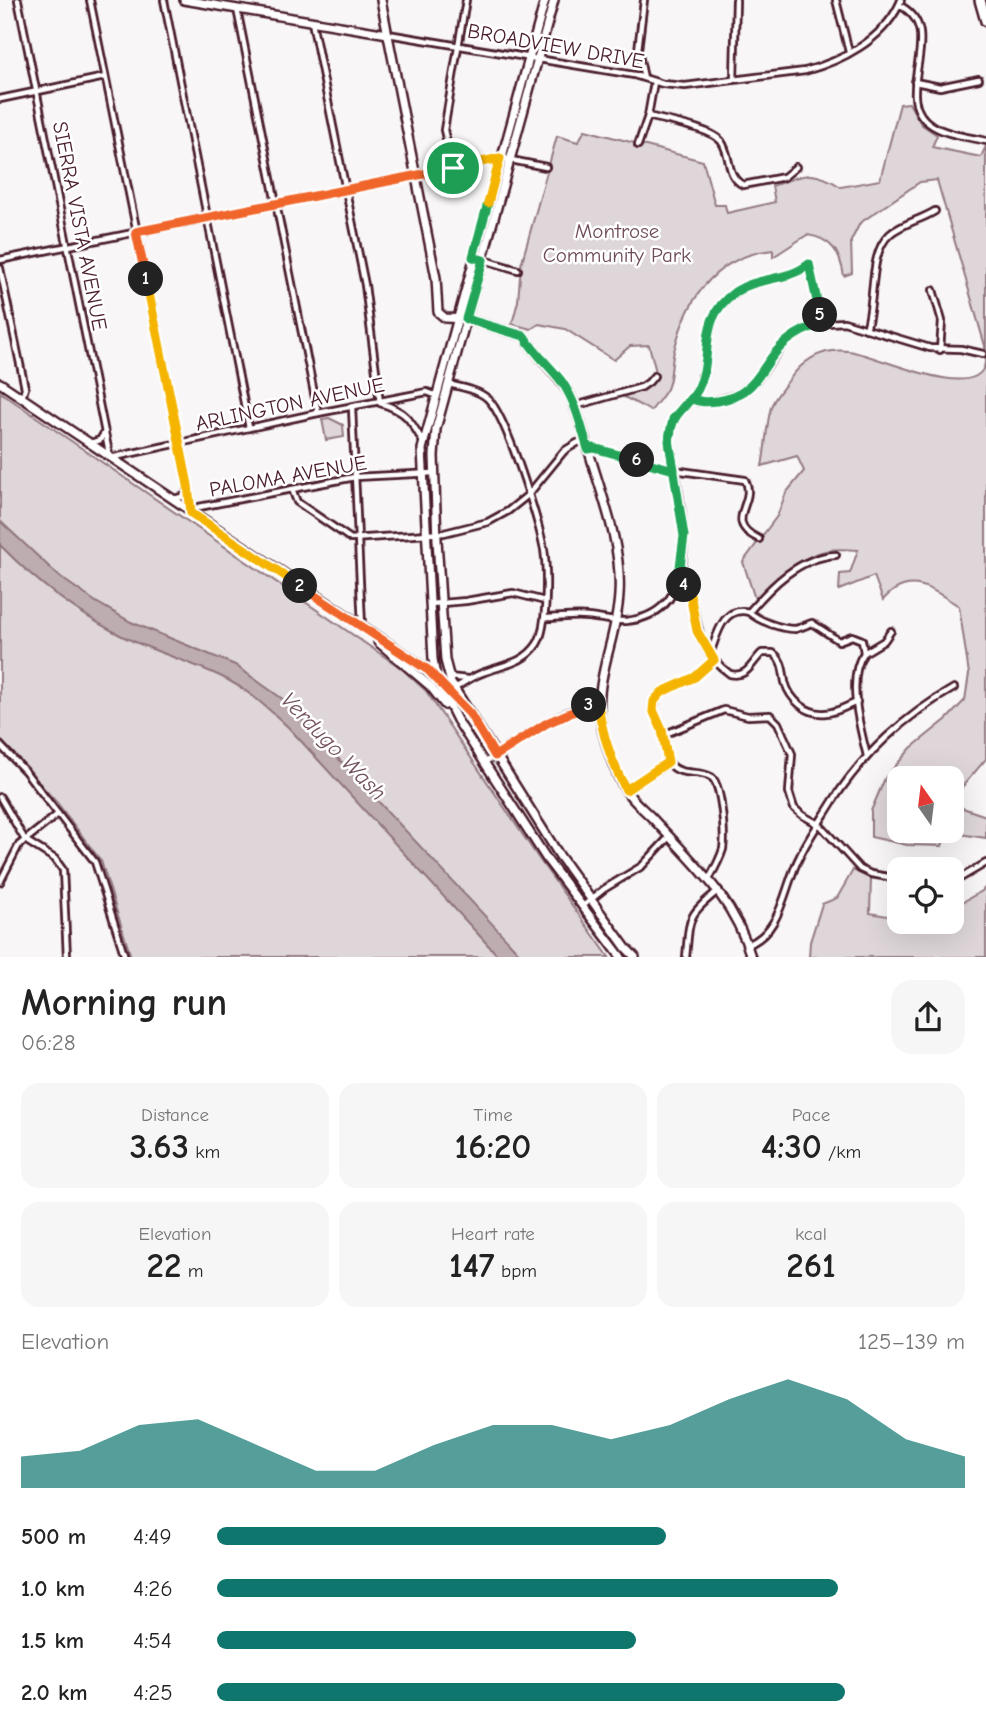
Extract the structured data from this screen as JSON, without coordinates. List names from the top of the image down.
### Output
{
  "streets": {
    "main road": ["BROADVIEW DRIVE"],
    "street": ["SIERRA VISTA AVENUE", "ARLINGTON AVENUE", "PALOMA AVENUE"]
  },
  "crossings": [
    ["SIERRA VISTA AVENUE", "ARLINGTON AVENUE"]
  ],
  "water": ["Verdugo Wash"],
  "parks": ["Montrose Community Park"],
  "north": "top",
  "page": {
    "pins": [
      "1",
      "5",
      "6",
      "4",
      "2",
      "3"
    ],
    "heading": ["Morning run", "06:28"],
    "stats": [
      ["Distance", "3.63 km"],
      ["Time", "16:20"],
      ["Pace", "4:30 /km"],
      ["Elevation", "22 m"],
      ["Heart rate", "147 bpm"],
      ["kcal", "261"]
    ],
    "chart": ["Elevation", "125–139 m"],
    "list": [
      {
        "name": "500 m",
        "note": "4:49"
      },
      {
        "name": "1.0 km",
        "note": "4:26"
      },
      {
        "name": "1.5 km",
        "note": "4:54"
      },
      {
        "name": "2.0 km",
        "note": "4:25"
      }
    ]
  }
}
